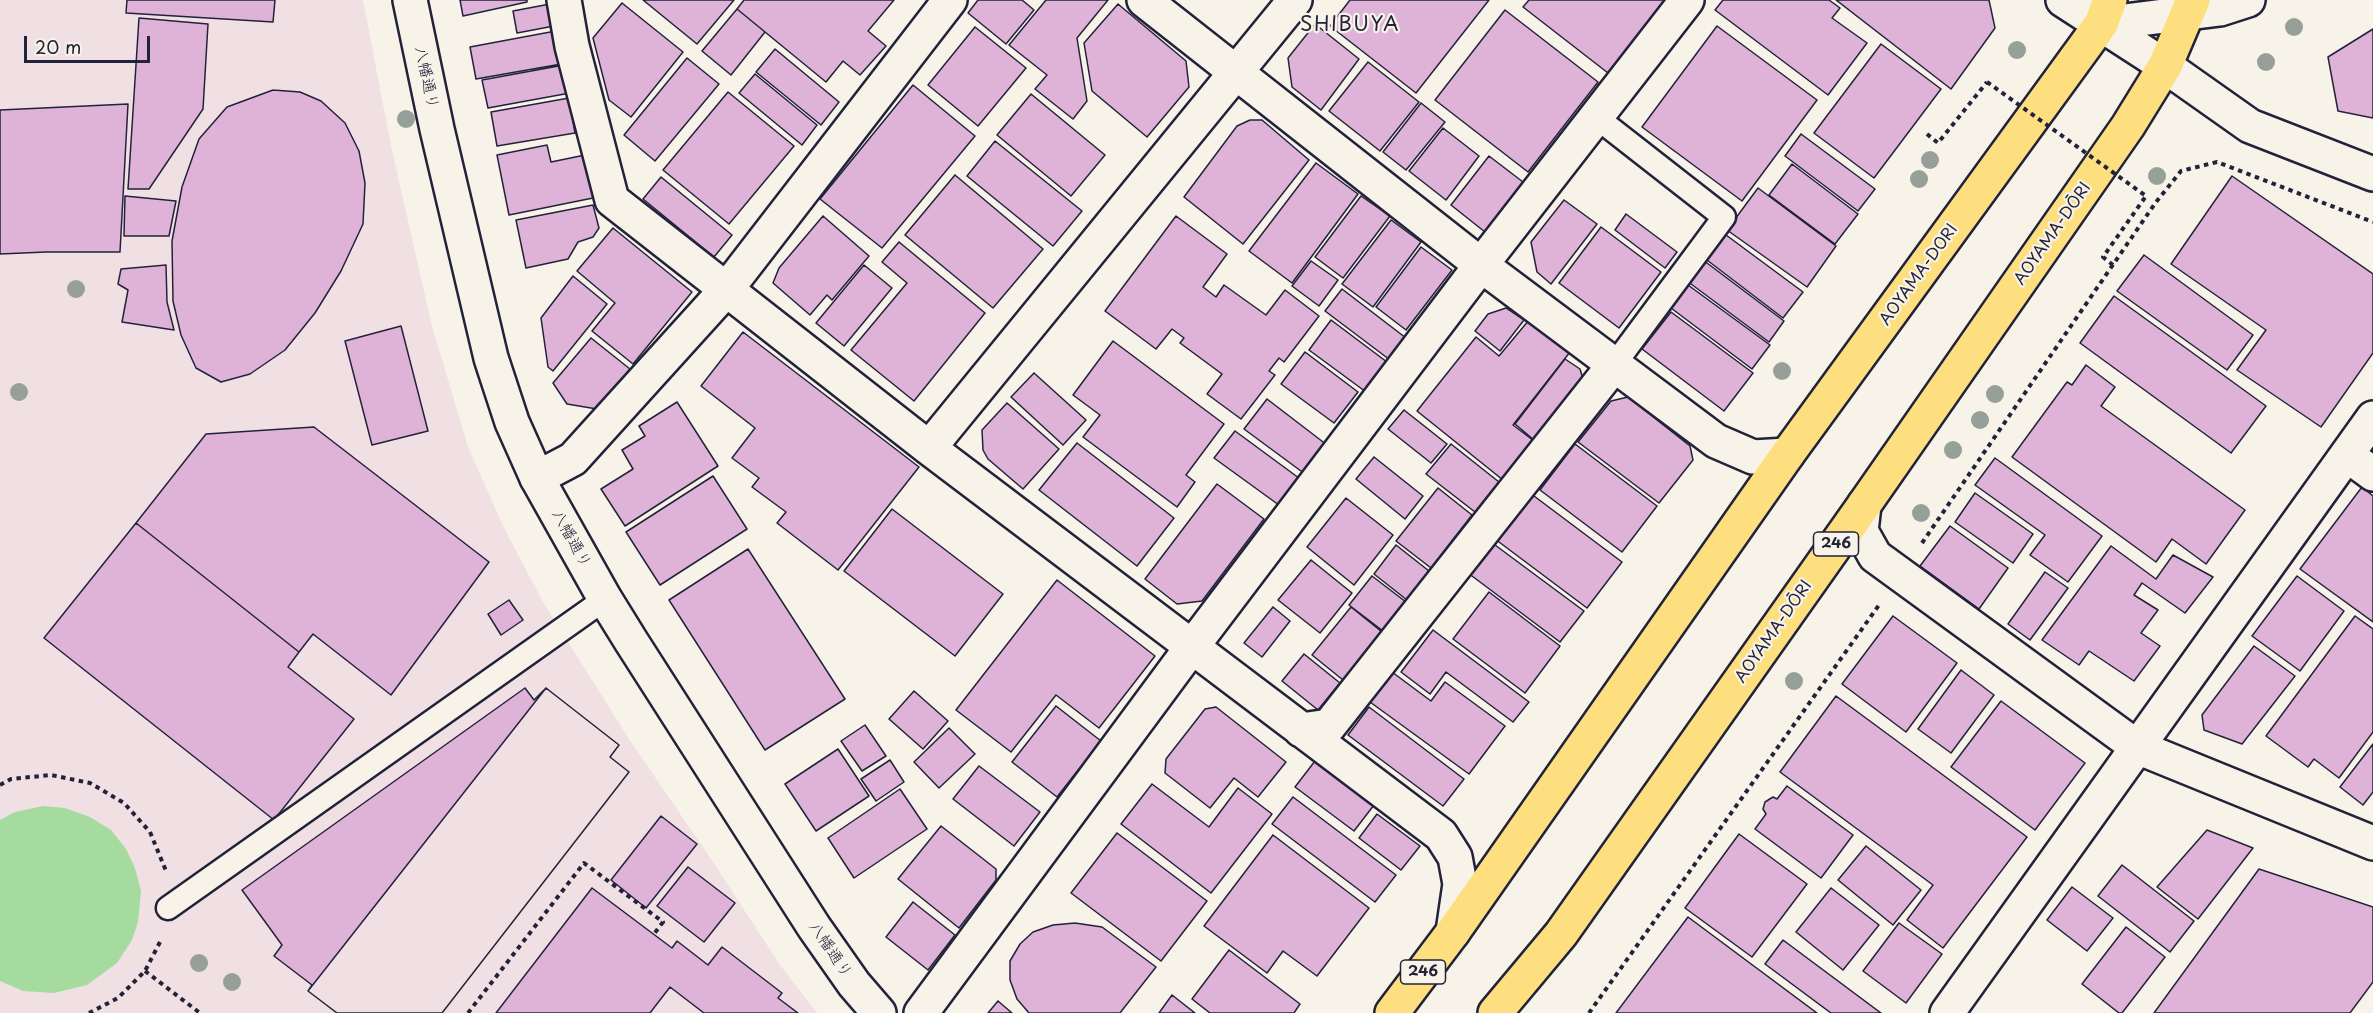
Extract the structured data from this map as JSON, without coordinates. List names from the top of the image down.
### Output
{
  "streets": {
    "highway": ["AOYAMA-DŌRI", "AOYAMA-DORI", "246"],
    "street": ["八幡通り"]
  },
  "crossings": [
    ["AOYAMA-DŌRI", "246"],
    ["AOYAMA-DORI", "246"]
  ],
  "districts": ["SHIBUYA"],
  "scale_bar": "20 m"
}
